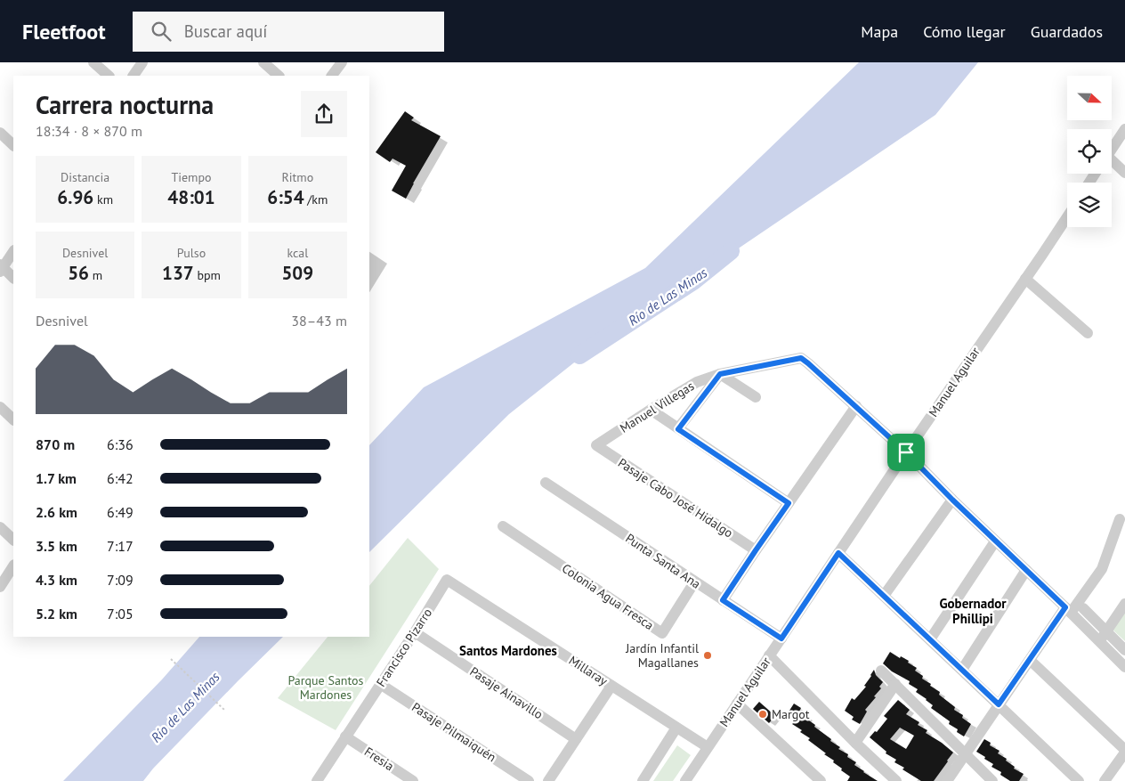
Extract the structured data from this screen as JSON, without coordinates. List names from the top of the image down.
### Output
{
  "streets": {
    "street": [
      "Manuel Aguilar",
      "Manuel Villegas",
      "Pasaje Cabo José Hidalgo",
      "Punta Santa Ana",
      "Colonia Agua Fresca",
      "Francisco Pizarro",
      "Millaray",
      "Pasaje Ainavillo",
      "Pasaje Pilmaiquén",
      "Fresia"
    ]
  },
  "crossings": [
    ["Manuel Aguilar", "Punta Santa Ana"],
    ["Manuel Aguilar", "Millaray"],
    ["Manuel Villegas", "Pasaje Cabo José Hidalgo"],
    ["Punta Santa Ana", "Colonia Agua Fresca"],
    ["Francisco Pizarro", "Millaray"],
    ["Francisco Pizarro", "Pasaje Ainavillo"],
    ["Francisco Pizarro", "Pasaje Pilmaiquén"],
    ["Francisco Pizarro", "Fresia"]
  ],
  "districts": ["Gobernador Phillipi", "Santos Mardones"],
  "water": ["Río de Las Minas"],
  "parks": ["Parque Santos Mardones"],
  "places": ["Jardín Infantil Magallanes", "Margot"],
  "north": "right",
  "page": {
    "header": "Fleetfoot",
    "search": "Buscar aquí",
    "nav": ["Mapa", "Cómo llegar", "Guardados"],
    "heading": ["Carrera nocturna", "18:34 · 8 × 870 m"],
    "stats": [
      ["Distancia", "6.96 km"],
      ["Tiempo", "48:01"],
      ["Ritmo", "6:54 /km"],
      ["Desnivel", "56 m"],
      ["Pulso", "137 bpm"],
      ["kcal", "509"]
    ],
    "chart": ["Desnivel", "38–43 m"],
    "list": [
      {
        "name": "870 m",
        "note": "6:36"
      },
      {
        "name": "1.7 km",
        "note": "6:42"
      },
      {
        "name": "2.6 km",
        "note": "6:49"
      },
      {
        "name": "3.5 km",
        "note": "7:17"
      },
      {
        "name": "4.3 km",
        "note": "7:09"
      },
      {
        "name": "5.2 km",
        "note": "7:05"
      }
    ]
  }
}
